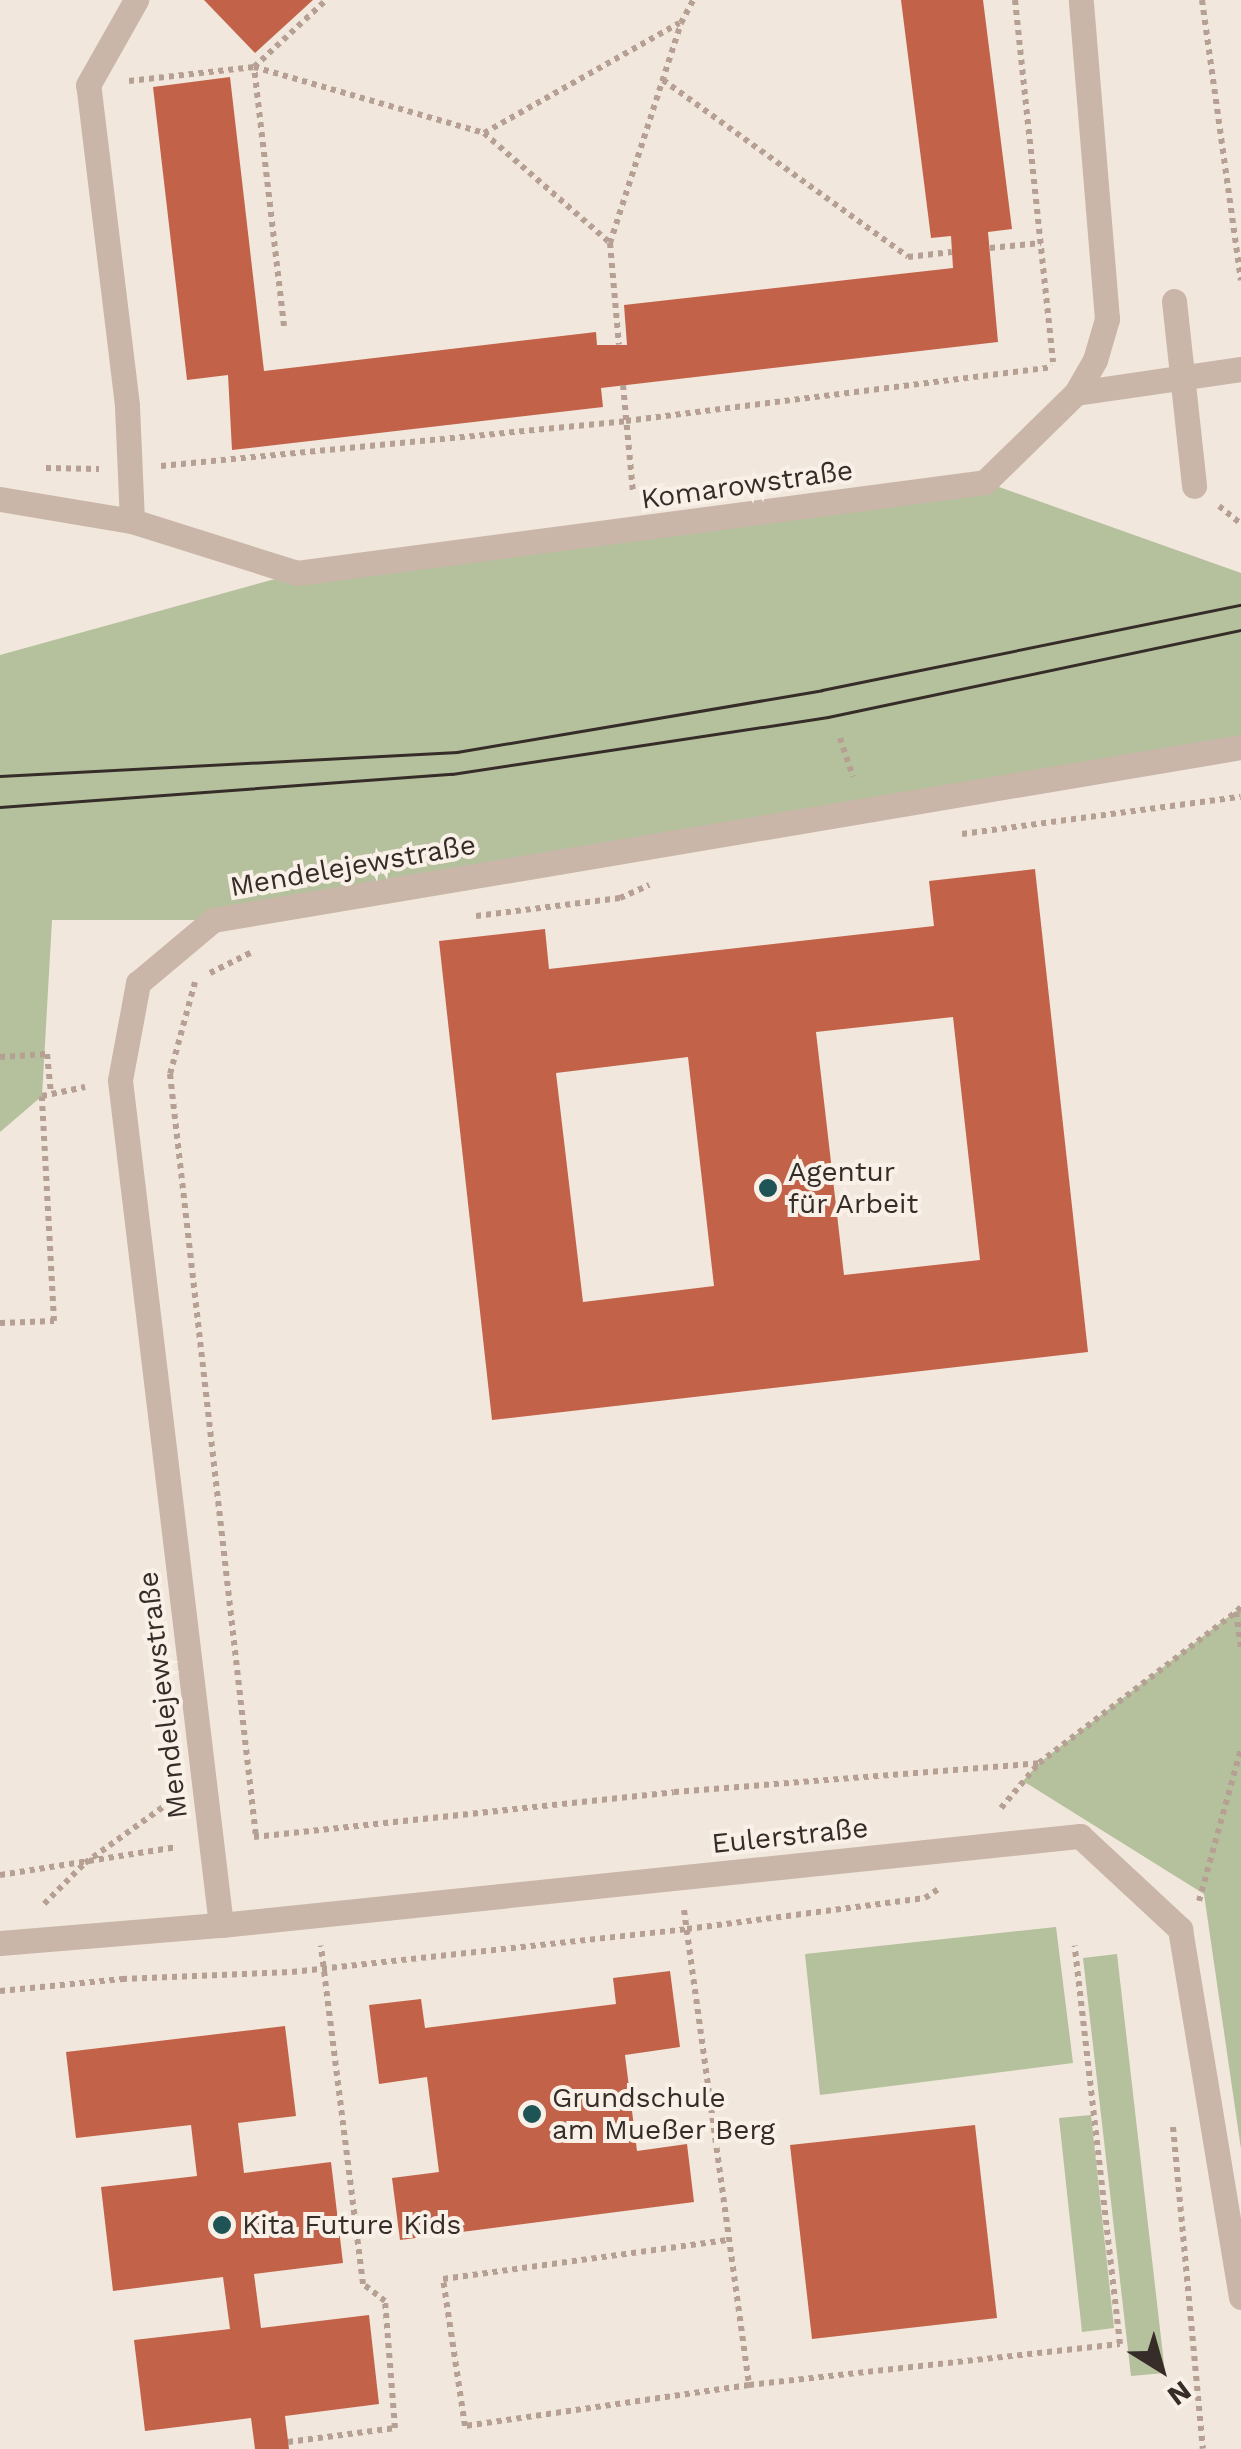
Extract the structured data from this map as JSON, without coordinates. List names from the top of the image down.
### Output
{
  "streets": {
    "street": ["Komarowstraße", "Mendelejewstraße", "Eulerstraße"]
  },
  "crossings": [
    ["Mendelejewstraße", "Eulerstraße"]
  ],
  "places": ["Agentur für Arbeit", "Grundschule am Mueßer Berg", "Kita Future Kids"],
  "north": "bottom right"
}
